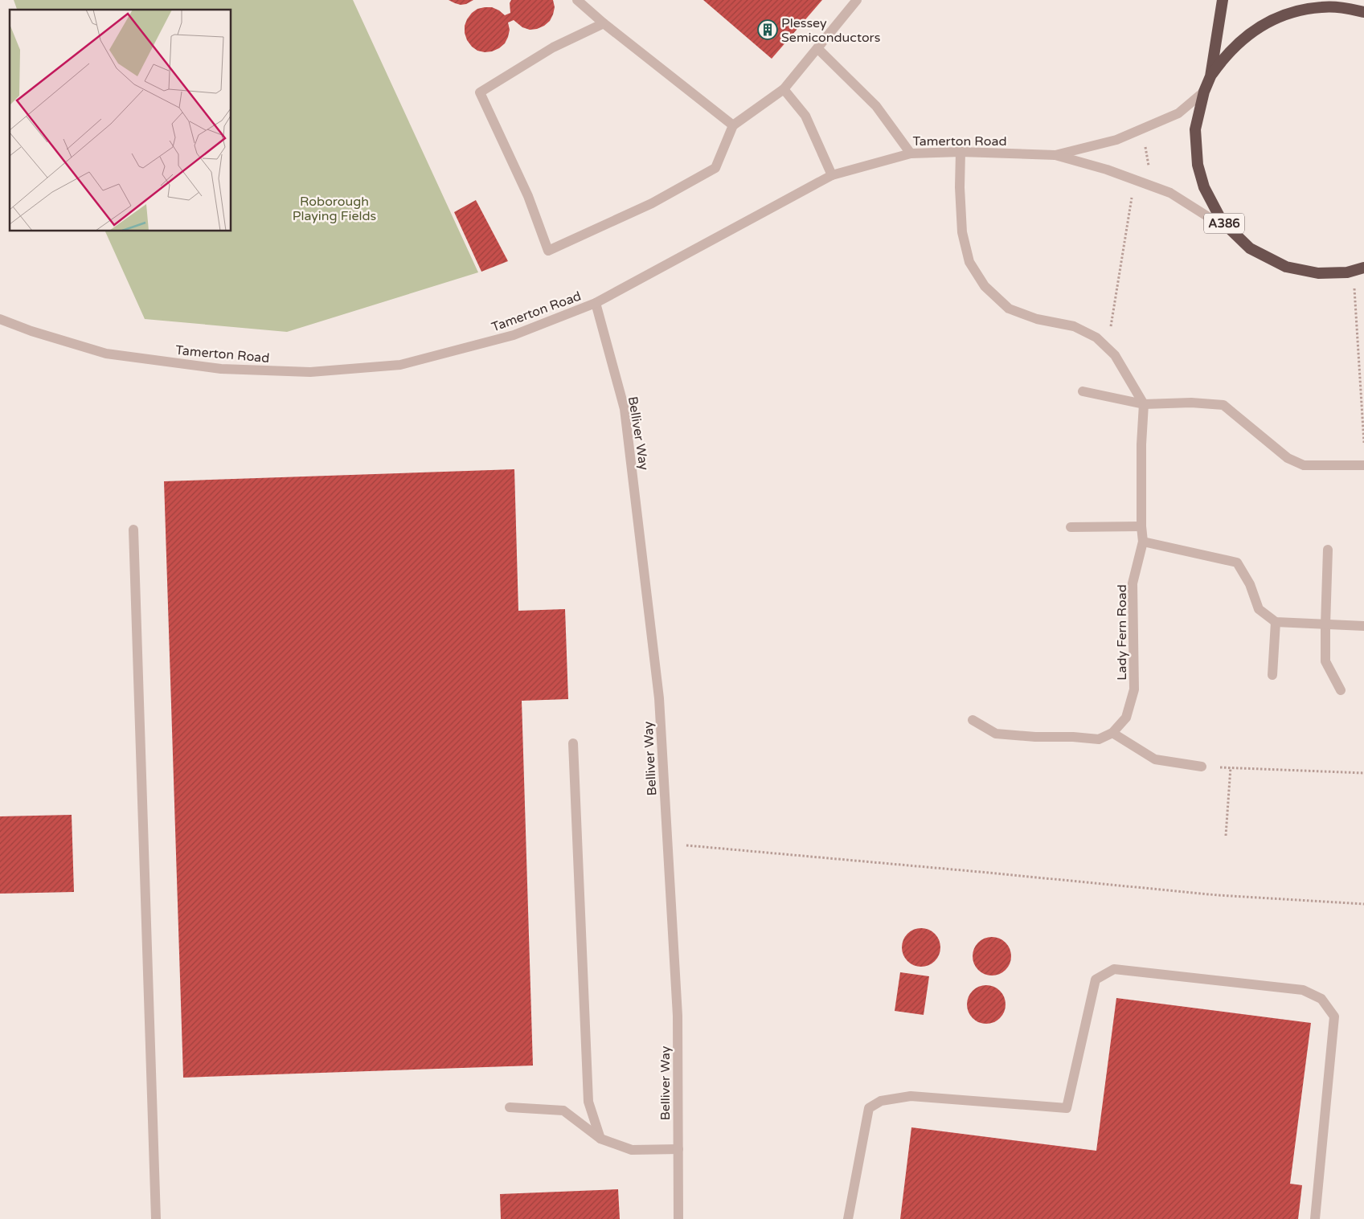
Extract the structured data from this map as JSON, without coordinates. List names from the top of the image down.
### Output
{
  "streets": {
    "highway": ["A386"],
    "street": ["Tamerton Road", "Belliver Way", "Lady Fern Road"]
  },
  "crossings": [
    ["Tamerton Road", "A386"],
    ["Tamerton Road", "Belliver Way"]
  ],
  "parks": ["Roborough Playing Fields"],
  "places": {
    "building": ["Plessey Semiconductors"]
  }
}
